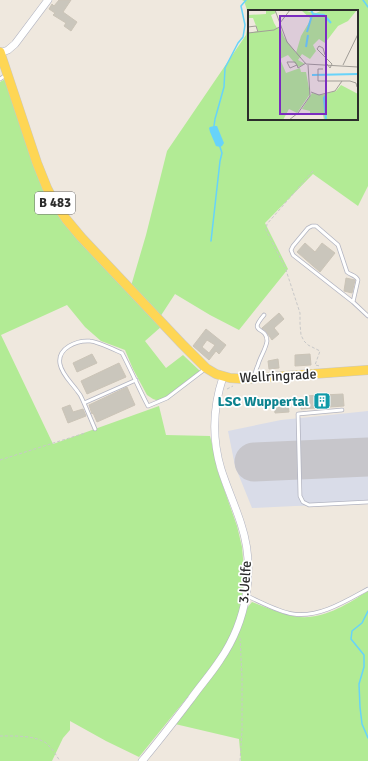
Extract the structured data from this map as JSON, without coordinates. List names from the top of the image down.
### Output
{
  "streets": {
    "main road": ["B 483", "Wellringrade"],
    "street": ["3.Uelfe"]
  },
  "crossings": [
    ["B 483", "Wellringrade"],
    ["Wellringrade", "3.Uelfe"]
  ],
  "places": {
    "building": ["LSC Wuppertal"]
  }
}
